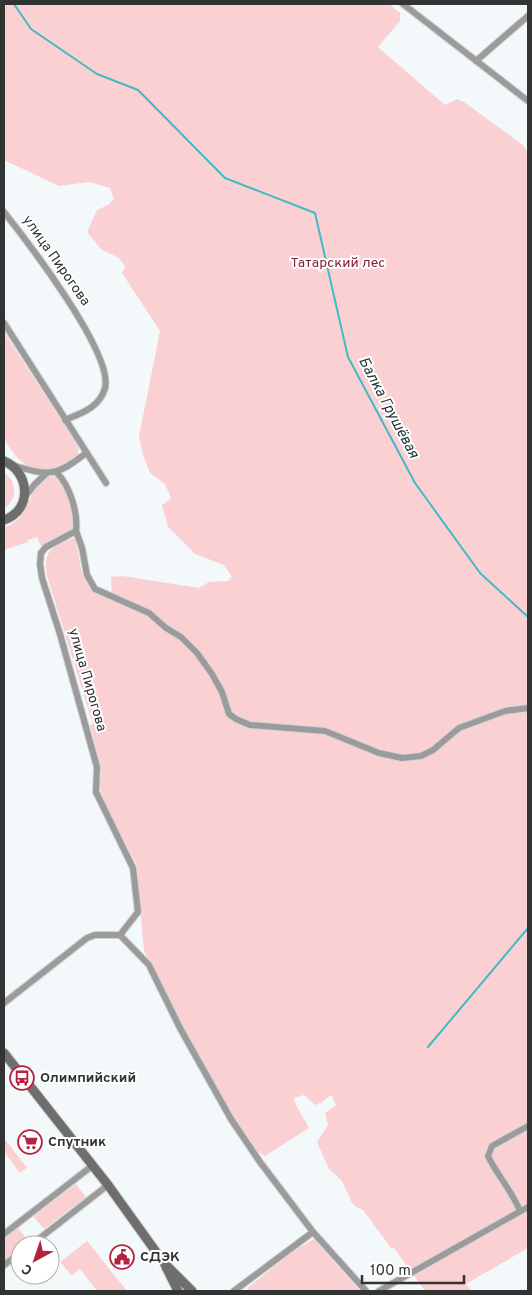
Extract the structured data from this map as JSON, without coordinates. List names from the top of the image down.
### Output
{
  "streets": {
    "street": ["улица Пирогова"]
  },
  "water": ["Балка Грушёвая"],
  "parks": ["Татарский лес"],
  "places": {
    "bus stop": ["Олимпийский"],
    "supermarket": ["Спутник"],
    "public building": ["СДЭК"]
  },
  "scale_bar": "100 m",
  "north": "bottom left"
}
